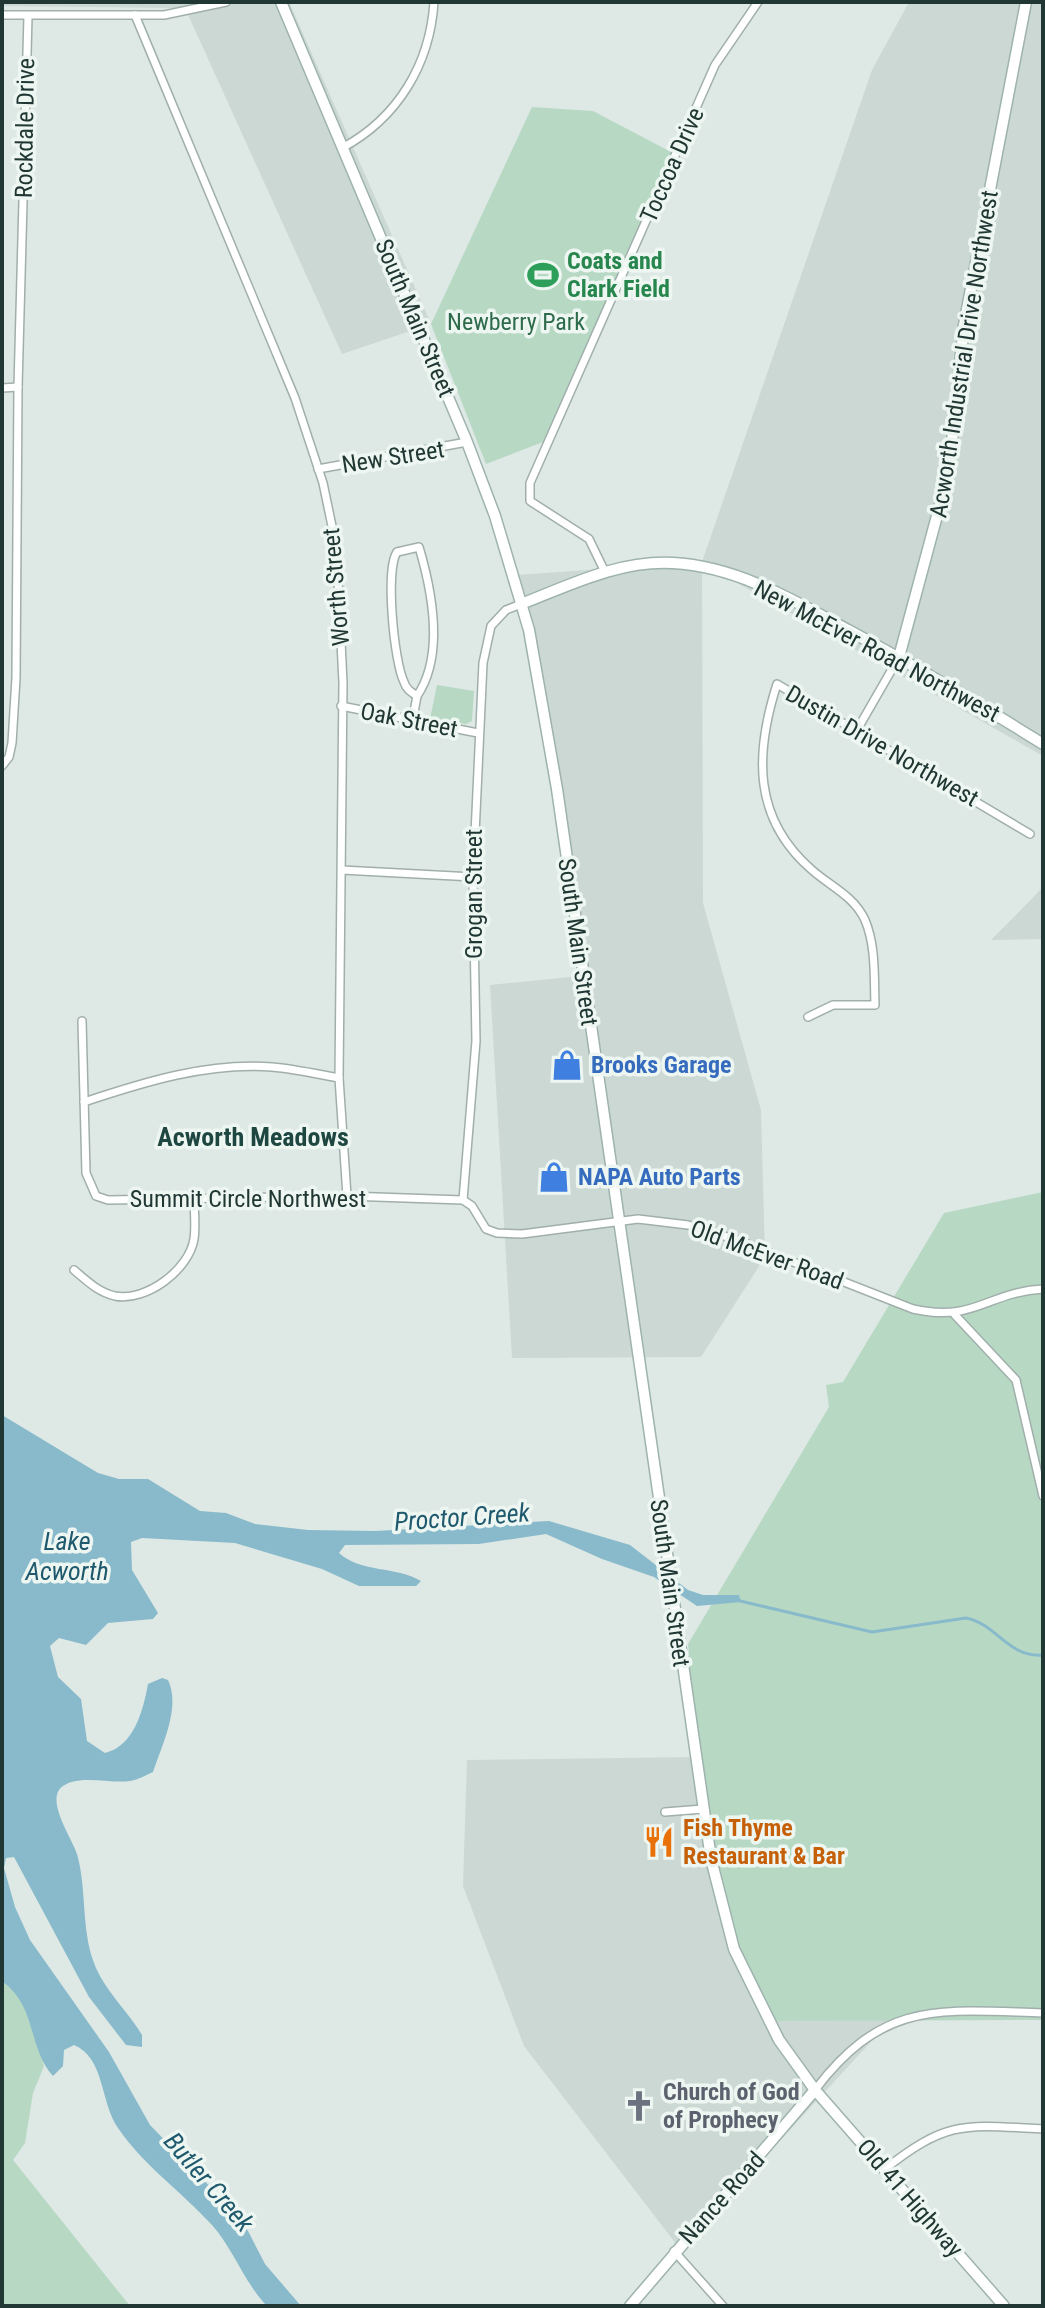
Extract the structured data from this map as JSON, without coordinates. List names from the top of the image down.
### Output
{
  "streets": {
    "main road": [
      "South Main Street",
      "Acworth Industrial Drive Northwest",
      "New McEver Road Northwest",
      "Nance Road",
      "Old 41 Highway"
    ],
    "street": [
      "Rockdale Drive",
      "Toccoa Drive",
      "New Street",
      "Worth Street",
      "Oak Street",
      "Dustin Drive Northwest",
      "Grogan Street",
      "Summit Circle Northwest",
      "Old McEver Road"
    ]
  },
  "crossings": [
    ["Toccoa Drive", "New McEver Road Northwest"],
    ["South Main Street", "New Street"],
    ["South Main Street", "New McEver Road Northwest"],
    ["South Main Street", "Grogan Street"],
    ["South Main Street", "Old McEver Road"],
    ["South Main Street", "Nance Road"],
    ["South Main Street", "Old 41 Highway"],
    ["Acworth Industrial Drive Northwest", "New McEver Road Northwest"],
    ["New Street", "Worth Street"],
    ["Worth Street", "Oak Street"],
    ["Worth Street", "Summit Circle Northwest"],
    ["New McEver Road Northwest", "Grogan Street"],
    ["Oak Street", "Grogan Street"],
    ["Grogan Street", "Summit Circle Northwest"],
    ["Grogan Street", "Old McEver Road"],
    ["Summit Circle Northwest", "Old McEver Road"],
    ["Nance Road", "Old 41 Highway"]
  ],
  "districts": ["Acworth Meadows"],
  "water": ["Proctor Creek", "Lake Acworth", "Butler Creek"],
  "parks": ["Newberry Park"],
  "places": {
    "sports": ["Coats and Clark Field"],
    "shop": ["Brooks Garage", "NAPA Auto Parts"],
    "restaurant": ["Fish Thyme Restaurant & Bar"],
    "church": ["Church of God of Prophecy"]
  }
}
